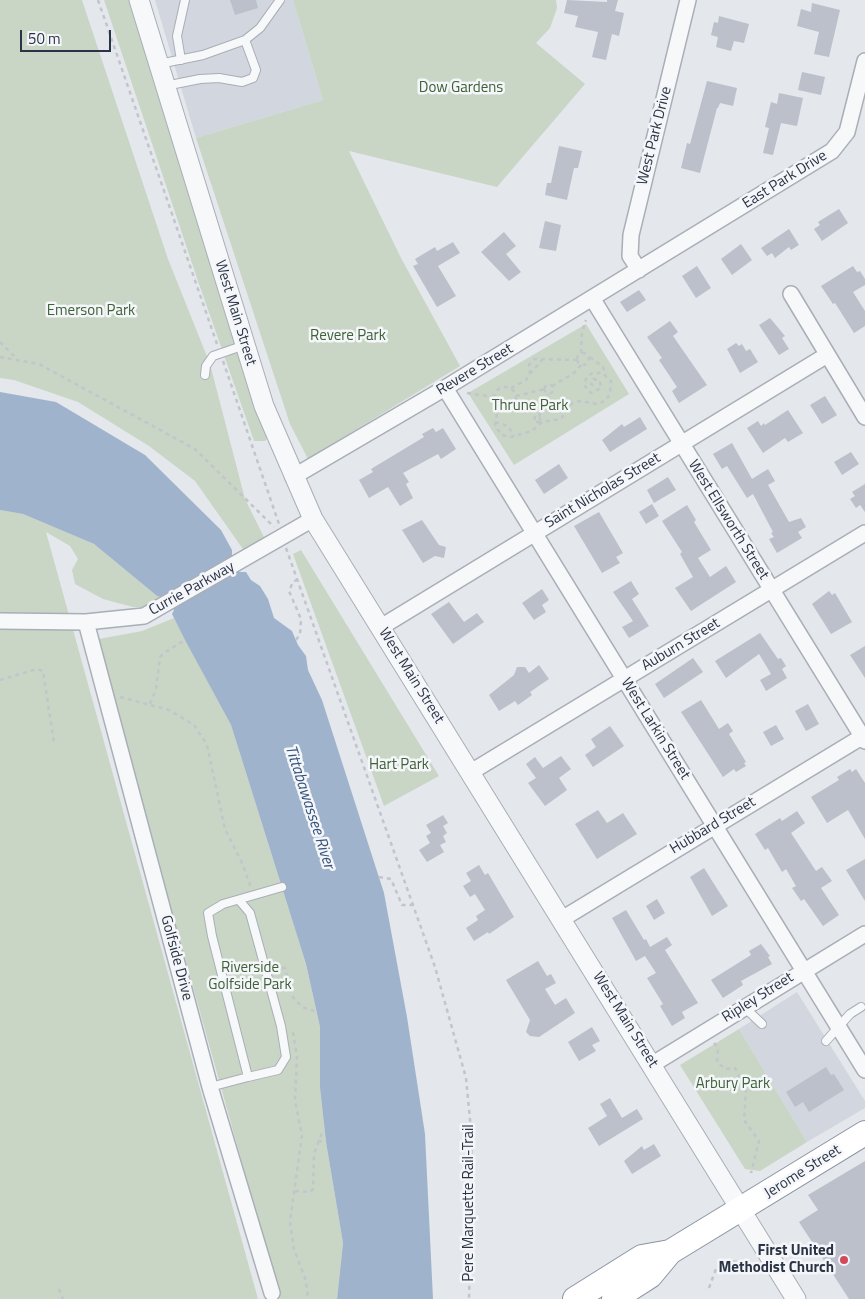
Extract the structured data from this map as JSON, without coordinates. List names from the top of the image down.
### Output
{
  "streets": {
    "highway": ["Jerome Street"],
    "street": [
      "West Park Drive",
      "East Park Drive",
      "West Main Street",
      "Revere Street",
      "Saint Nicholas Street",
      "West Ellsworth Street",
      "Currie Parkway",
      "Auburn Street",
      "West Larkin Street",
      "Hubbard Street",
      "Golfside Drive",
      "Ripley Street"
    ],
    "path": ["Pere Marquette Rail-Trail"]
  },
  "crossings": [
    ["West Park Drive", "Revere Street"],
    ["East Park Drive", "Revere Street"],
    ["West Main Street", "Revere Street"],
    ["West Main Street", "Saint Nicholas Street"],
    ["West Main Street", "Currie Parkway"],
    ["West Main Street", "Auburn Street"],
    ["West Main Street", "Hubbard Street"],
    ["West Main Street", "Ripley Street"],
    ["West Main Street", "Jerome Street"],
    ["Revere Street", "West Ellsworth Street"],
    ["Revere Street", "West Larkin Street"],
    ["Saint Nicholas Street", "West Ellsworth Street"],
    ["Saint Nicholas Street", "West Larkin Street"],
    ["West Ellsworth Street", "Auburn Street"],
    ["West Ellsworth Street", "Hubbard Street"],
    ["Currie Parkway", "Golfside Drive"],
    ["Auburn Street", "West Larkin Street"],
    ["West Larkin Street", "Hubbard Street"],
    ["West Larkin Street", "Ripley Street"]
  ],
  "water": ["Tittabawassee River"],
  "parks": [
    "Dow Gardens",
    "Emerson Park",
    "Revere Park",
    "Thrune Park",
    "Hart Park",
    "Riverside Golfside Park",
    "Arbury Park"
  ],
  "places": ["First United Methodist Church"],
  "scale_bar": "50 m"
}
